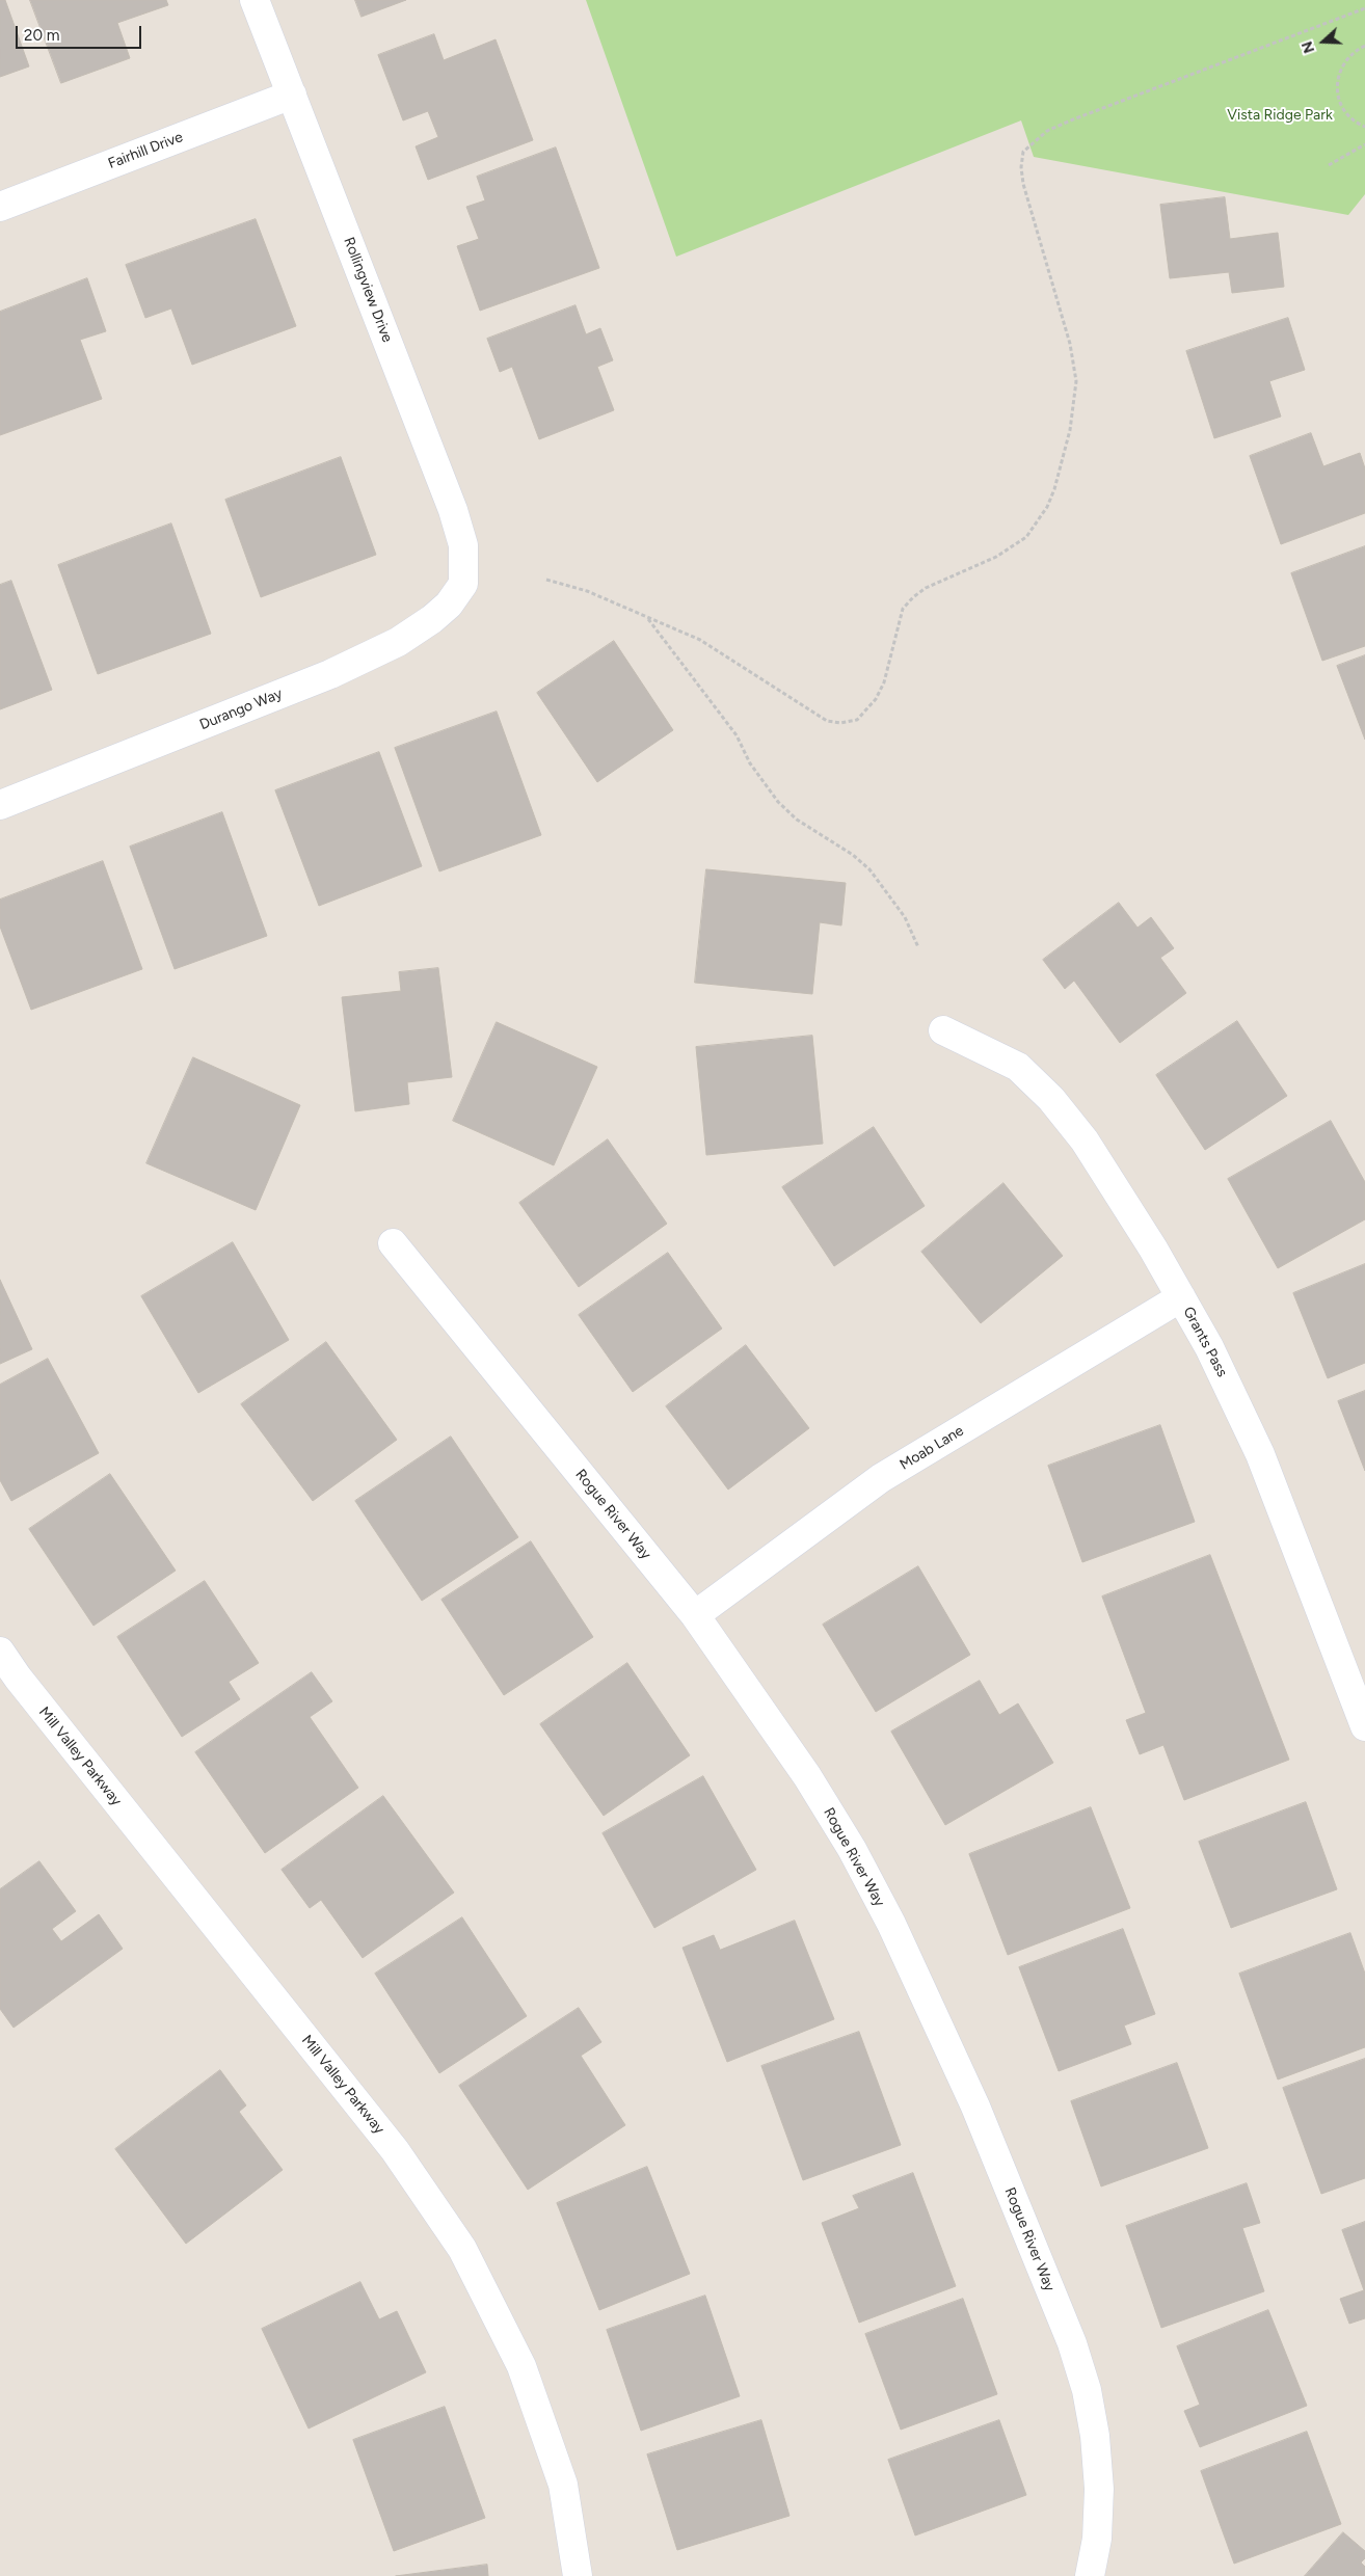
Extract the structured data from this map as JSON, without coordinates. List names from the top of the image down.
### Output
{
  "streets": {
    "street": [
      "Fairhill Drive",
      "Rollingview Drive",
      "Durango Way",
      "Grants Pass",
      "Moab Lane",
      "Rogue River Way",
      "Mill Valley Parkway"
    ]
  },
  "crossings": [
    ["Fairhill Drive", "Rollingview Drive"],
    ["Rollingview Drive", "Durango Way"],
    ["Grants Pass", "Moab Lane"],
    ["Moab Lane", "Rogue River Way"]
  ],
  "parks": ["Vista Ridge Park"],
  "scale_bar": "20 m",
  "north": "left"
}
